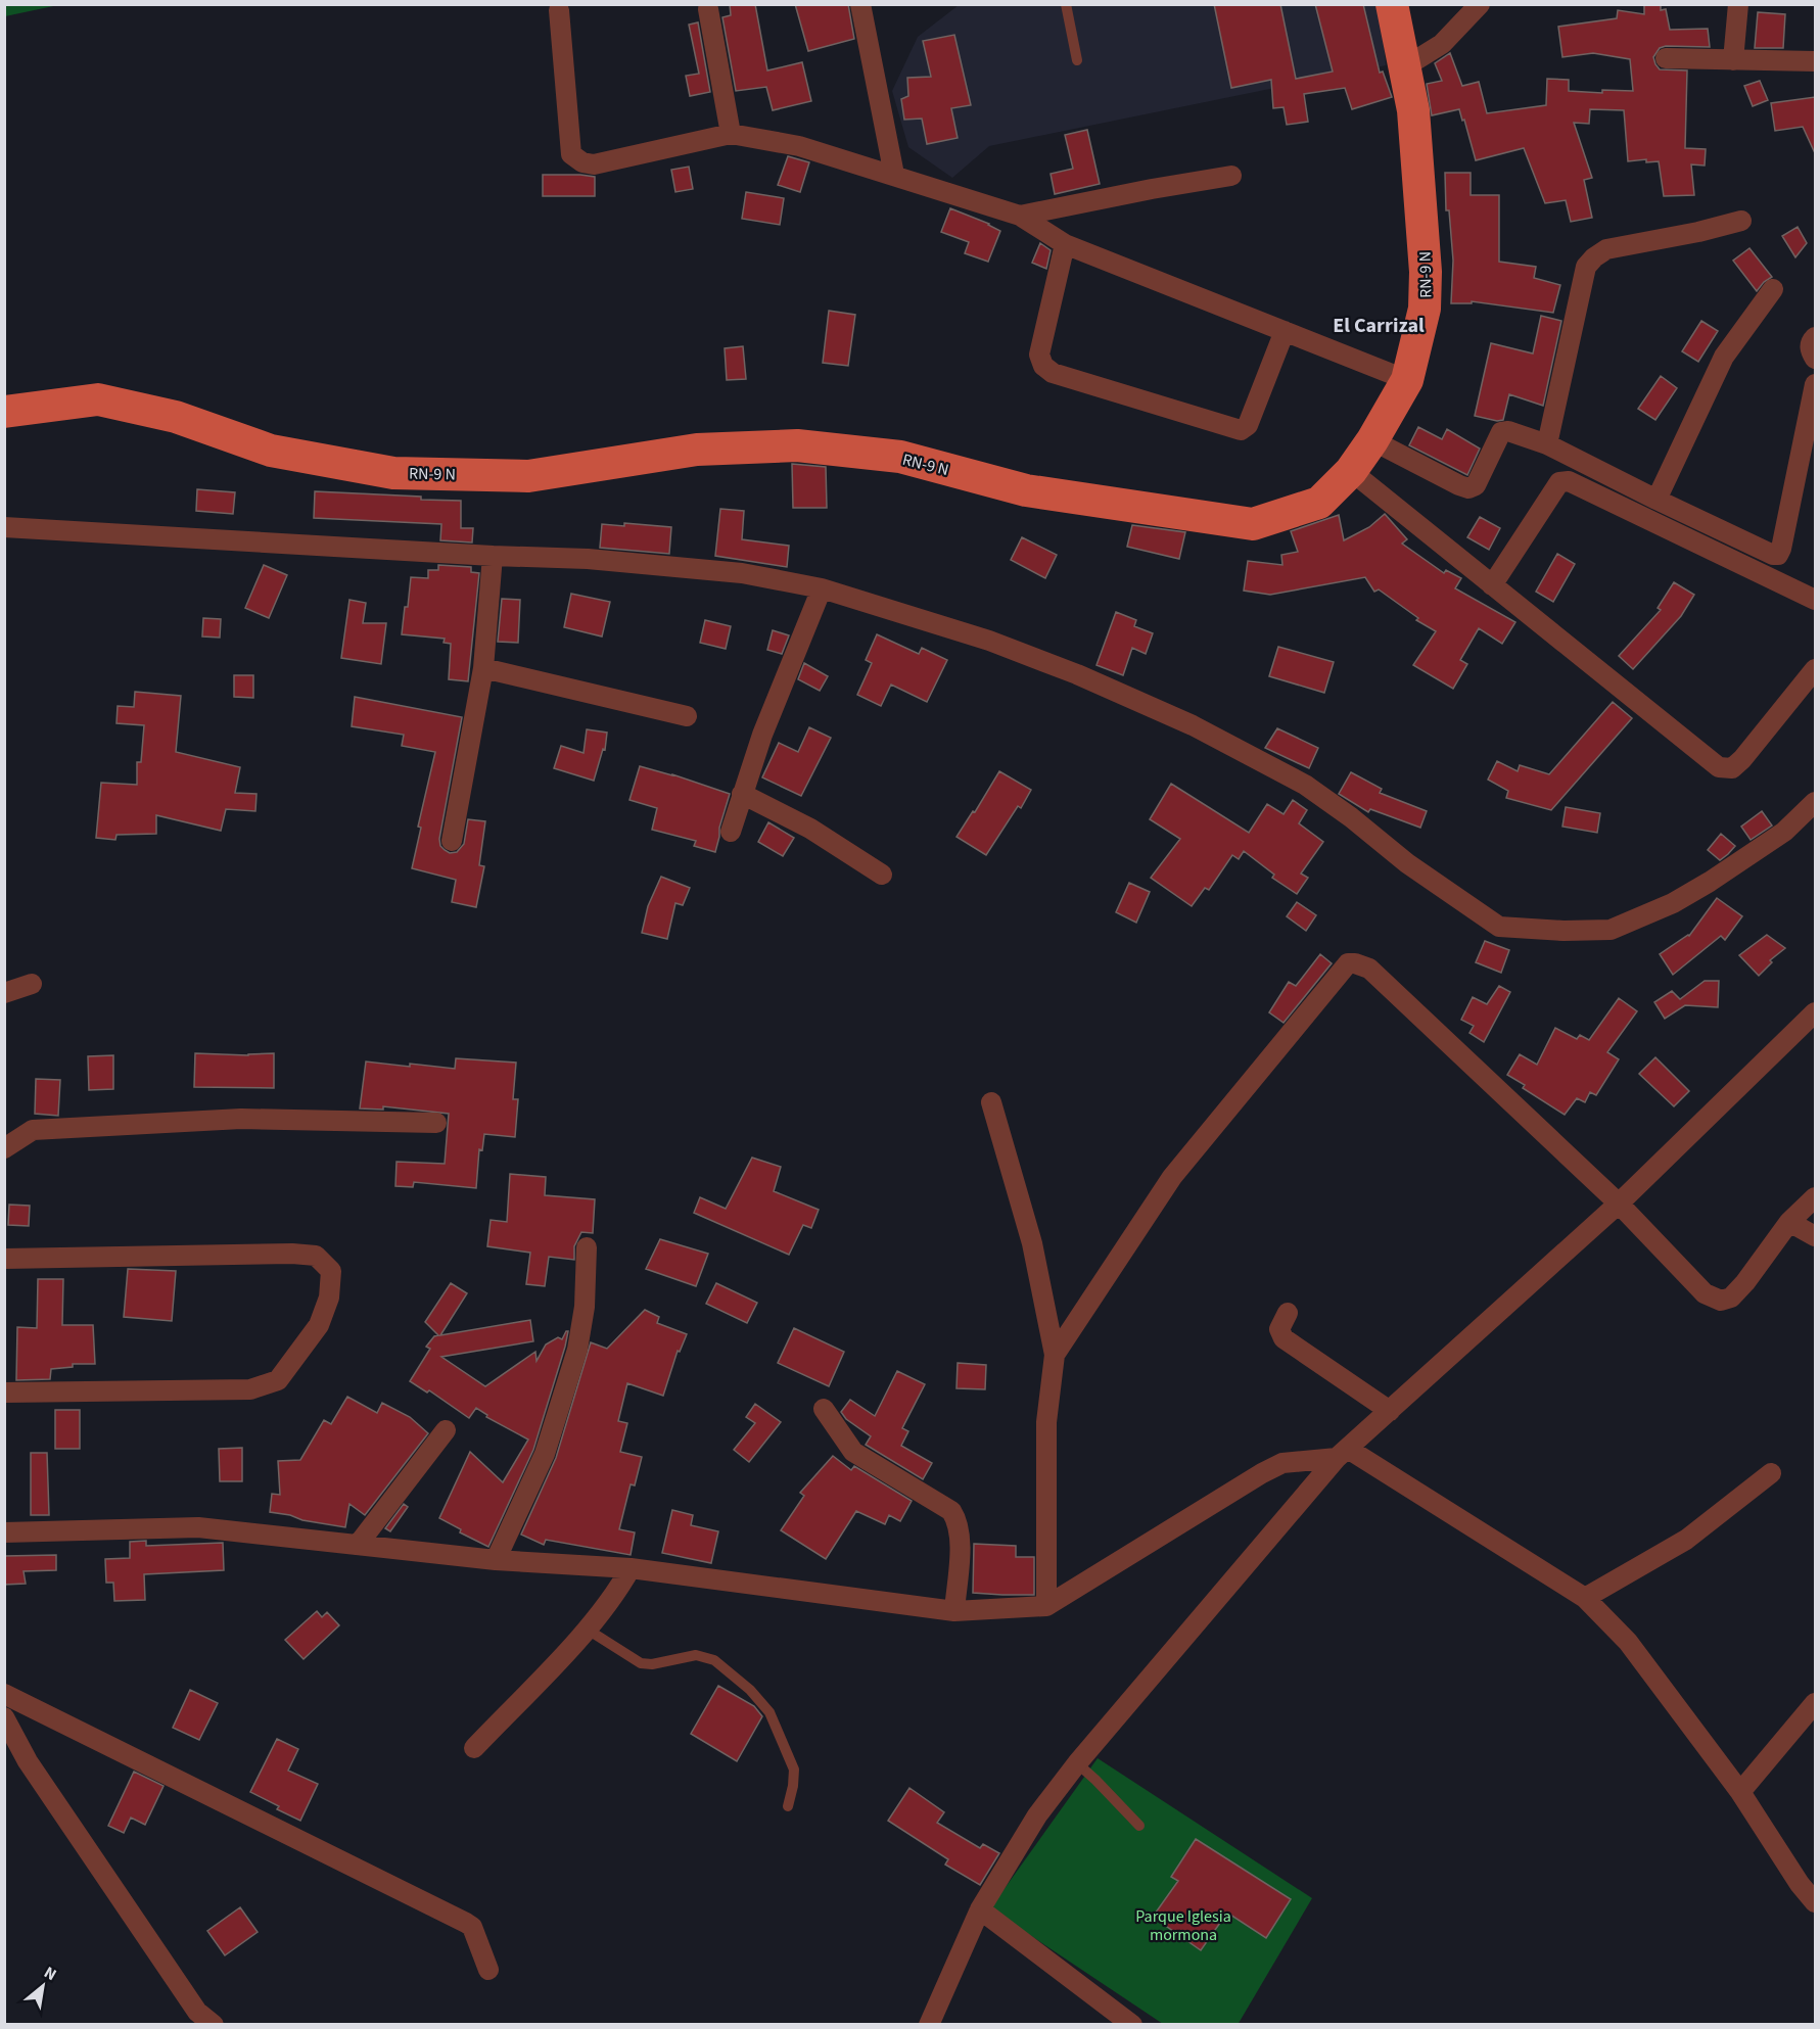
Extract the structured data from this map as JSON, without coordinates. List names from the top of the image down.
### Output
{
  "streets": {
    "main road": ["RN-9 N"]
  },
  "districts": ["El Carrizal"],
  "parks": ["Parque Iglesia mormona"],
  "north": "top right"
}
